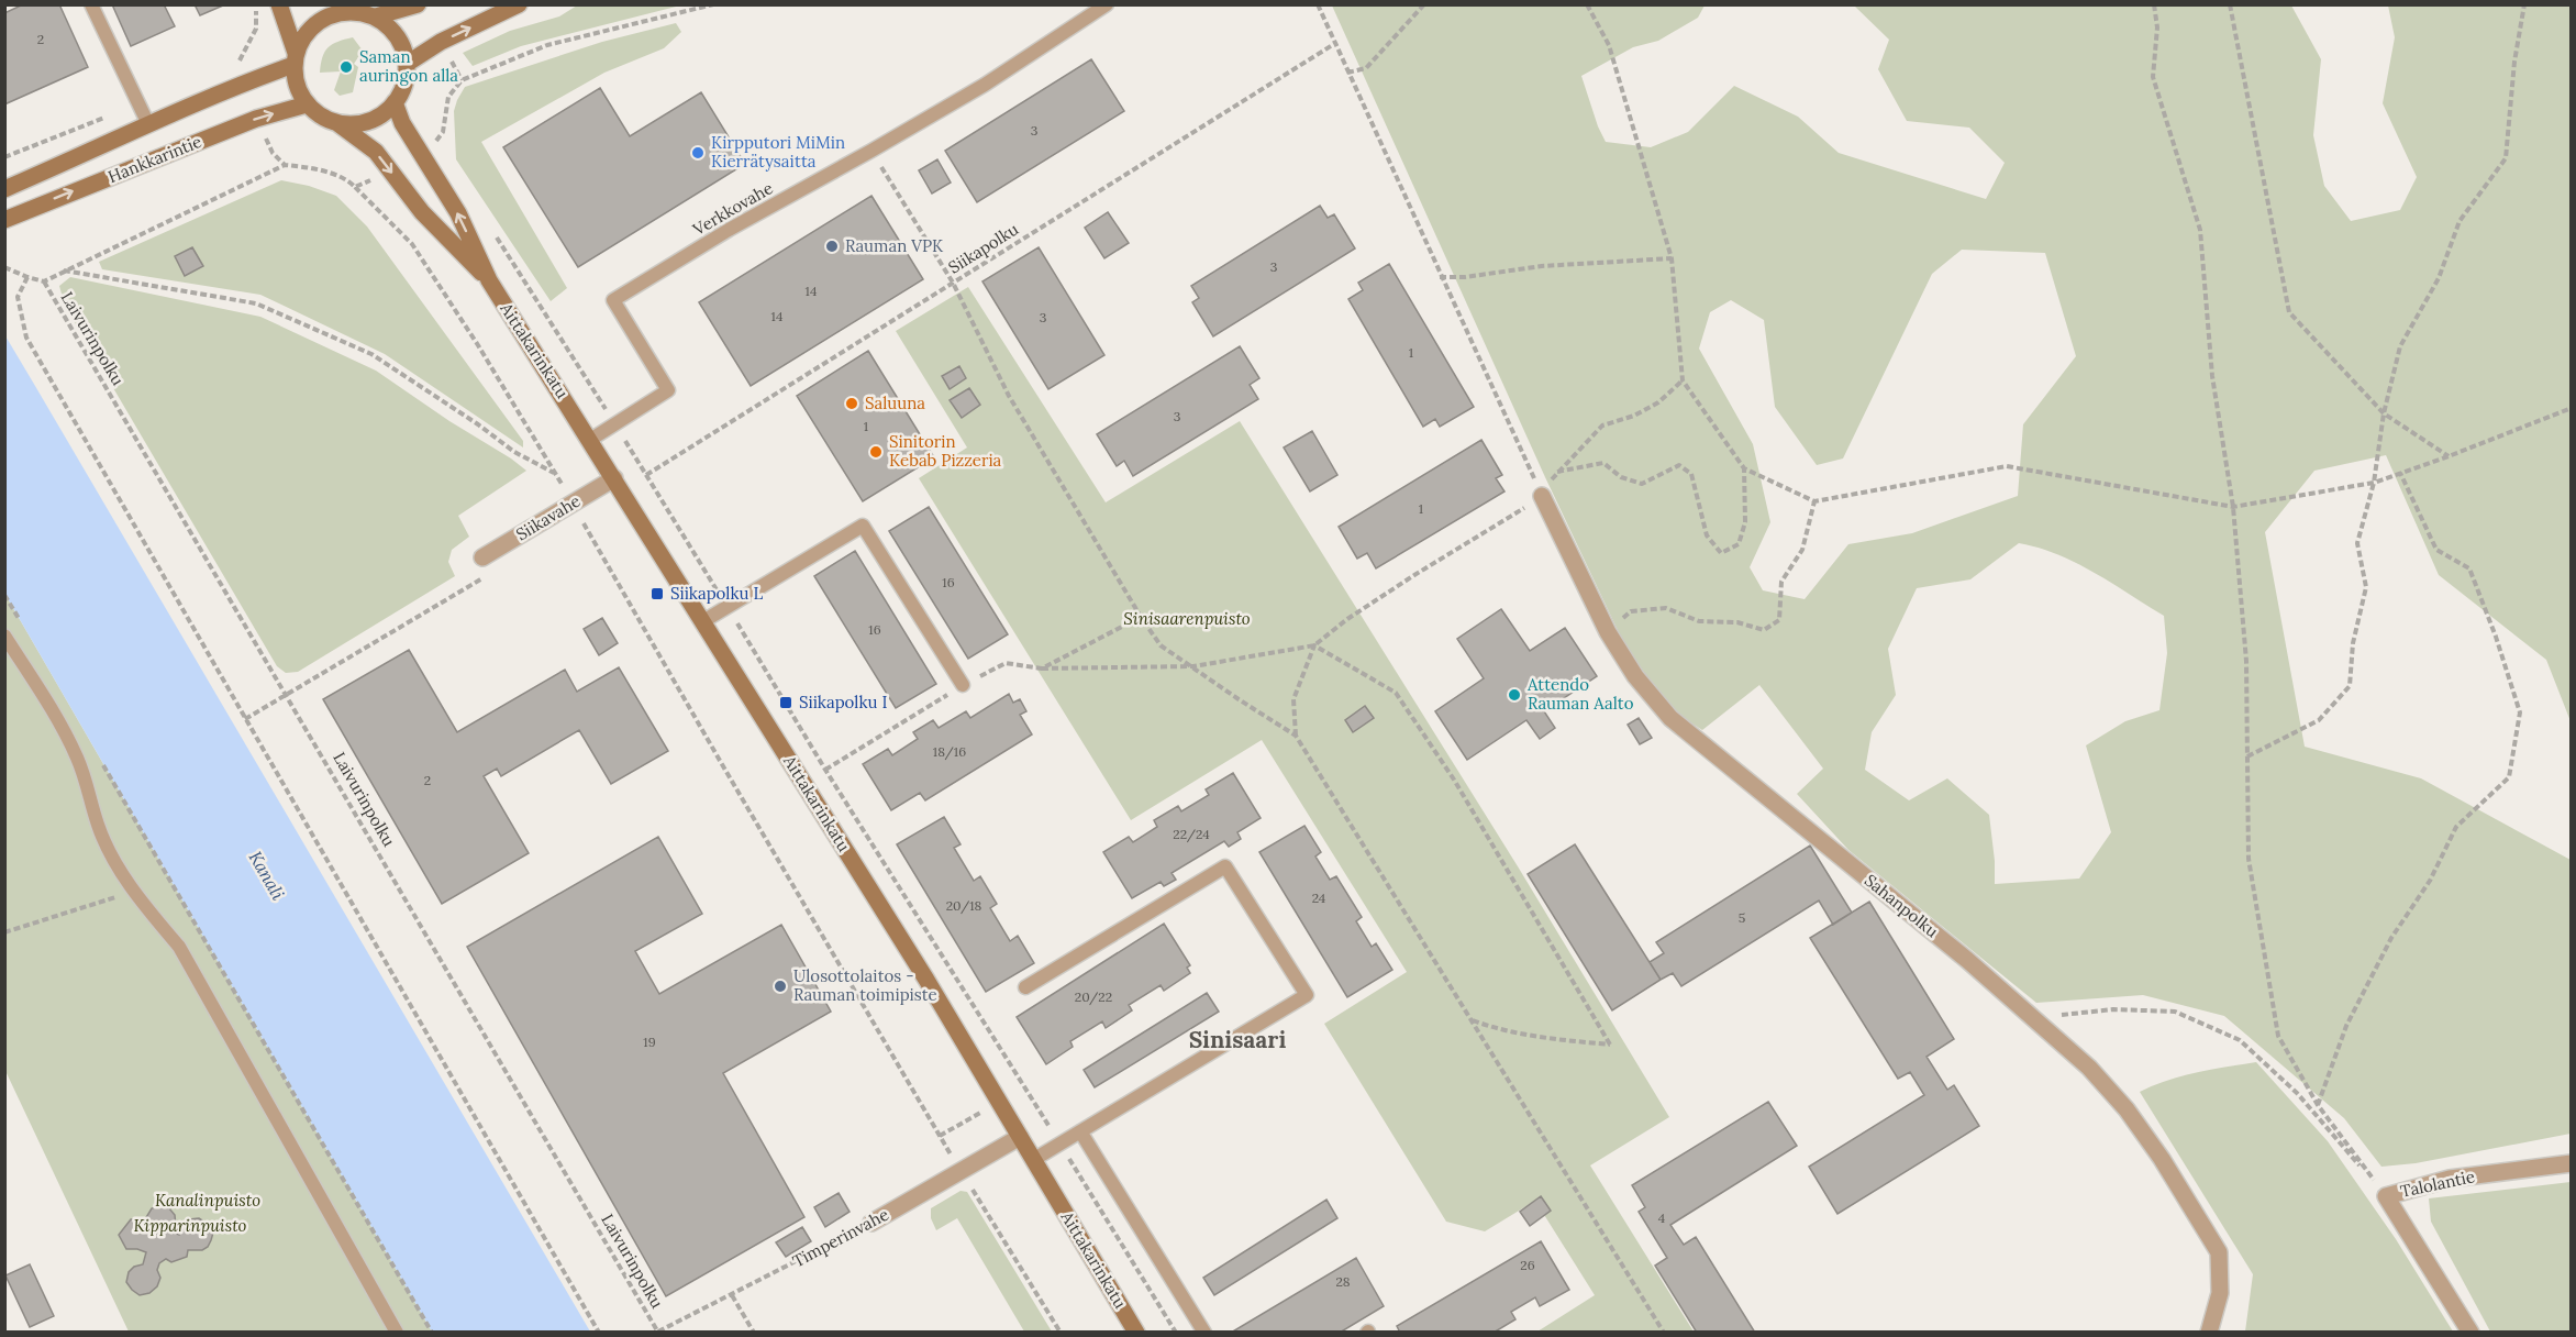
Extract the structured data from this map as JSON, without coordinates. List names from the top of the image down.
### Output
{
  "streets": {
    "main road": ["Hankkarintie", "Aittakarinkatu"],
    "street": [
      "Siikavahe",
      "Sahanpolku",
      "Talolantie",
      "Timperinvahe"
    ],
    "lane": ["Verkkovahe"],
    "path": ["Siikapolku", "Laivurinpolku"]
  },
  "crossings": [
    ["Hankkarintie", "Aittakarinkatu"],
    ["Verkkovahe", "Aittakarinkatu"],
    ["Laivurinpolku", "Timperinvahe"],
    ["Aittakarinkatu", "Siikavahe"],
    ["Aittakarinkatu", "Timperinvahe"]
  ],
  "districts": ["Sinisaari"],
  "water": ["Kanali"],
  "parks": ["Sinisaarenpuisto", "Kanalinpuisto", "Kipparinpuisto"],
  "places": {
    "other": [
      "Saman auringon alla",
      "Kirpputori MiMin Kierrätysaitta",
      "Rauman VPK",
      "Saluuna",
      "Sinitorin Kebab Pizzeria",
      "Attendo Rauman Aalto",
      "Ulosottolaitos - Rauman toimipiste"
    ],
    "transit": ["Siikapolku L", "Siikapolku I"]
  },
  "house_numbers": [
    "2",
    "3",
    "3",
    "14",
    "14",
    "3",
    "1",
    "3",
    "1",
    "1",
    "16",
    "16",
    "18/16",
    "2",
    "22/24",
    "24",
    "20/18",
    "5",
    "20/22",
    "19",
    "4",
    "26",
    "28"
  ]
}
